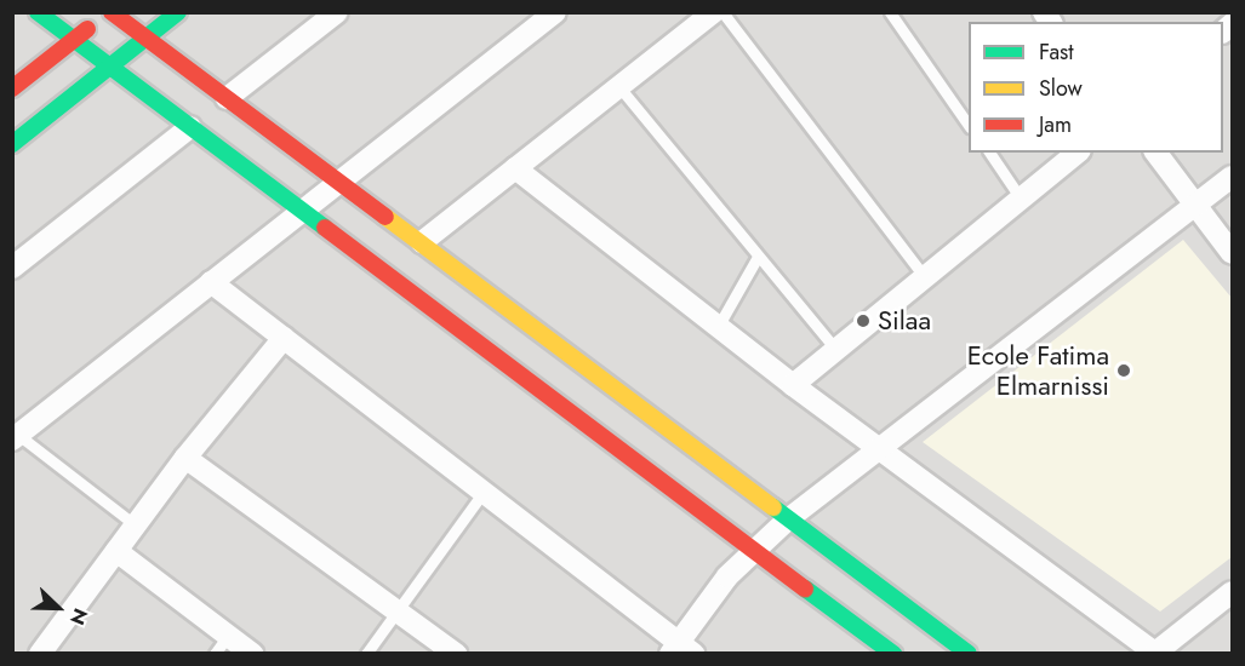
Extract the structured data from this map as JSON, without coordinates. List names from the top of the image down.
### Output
{
  "places": ["Silaa", "Ecole Fatima Elmarnissi"],
  "legend": ["Fast", "Slow", "Jam"],
  "north": "bottom right"
}
